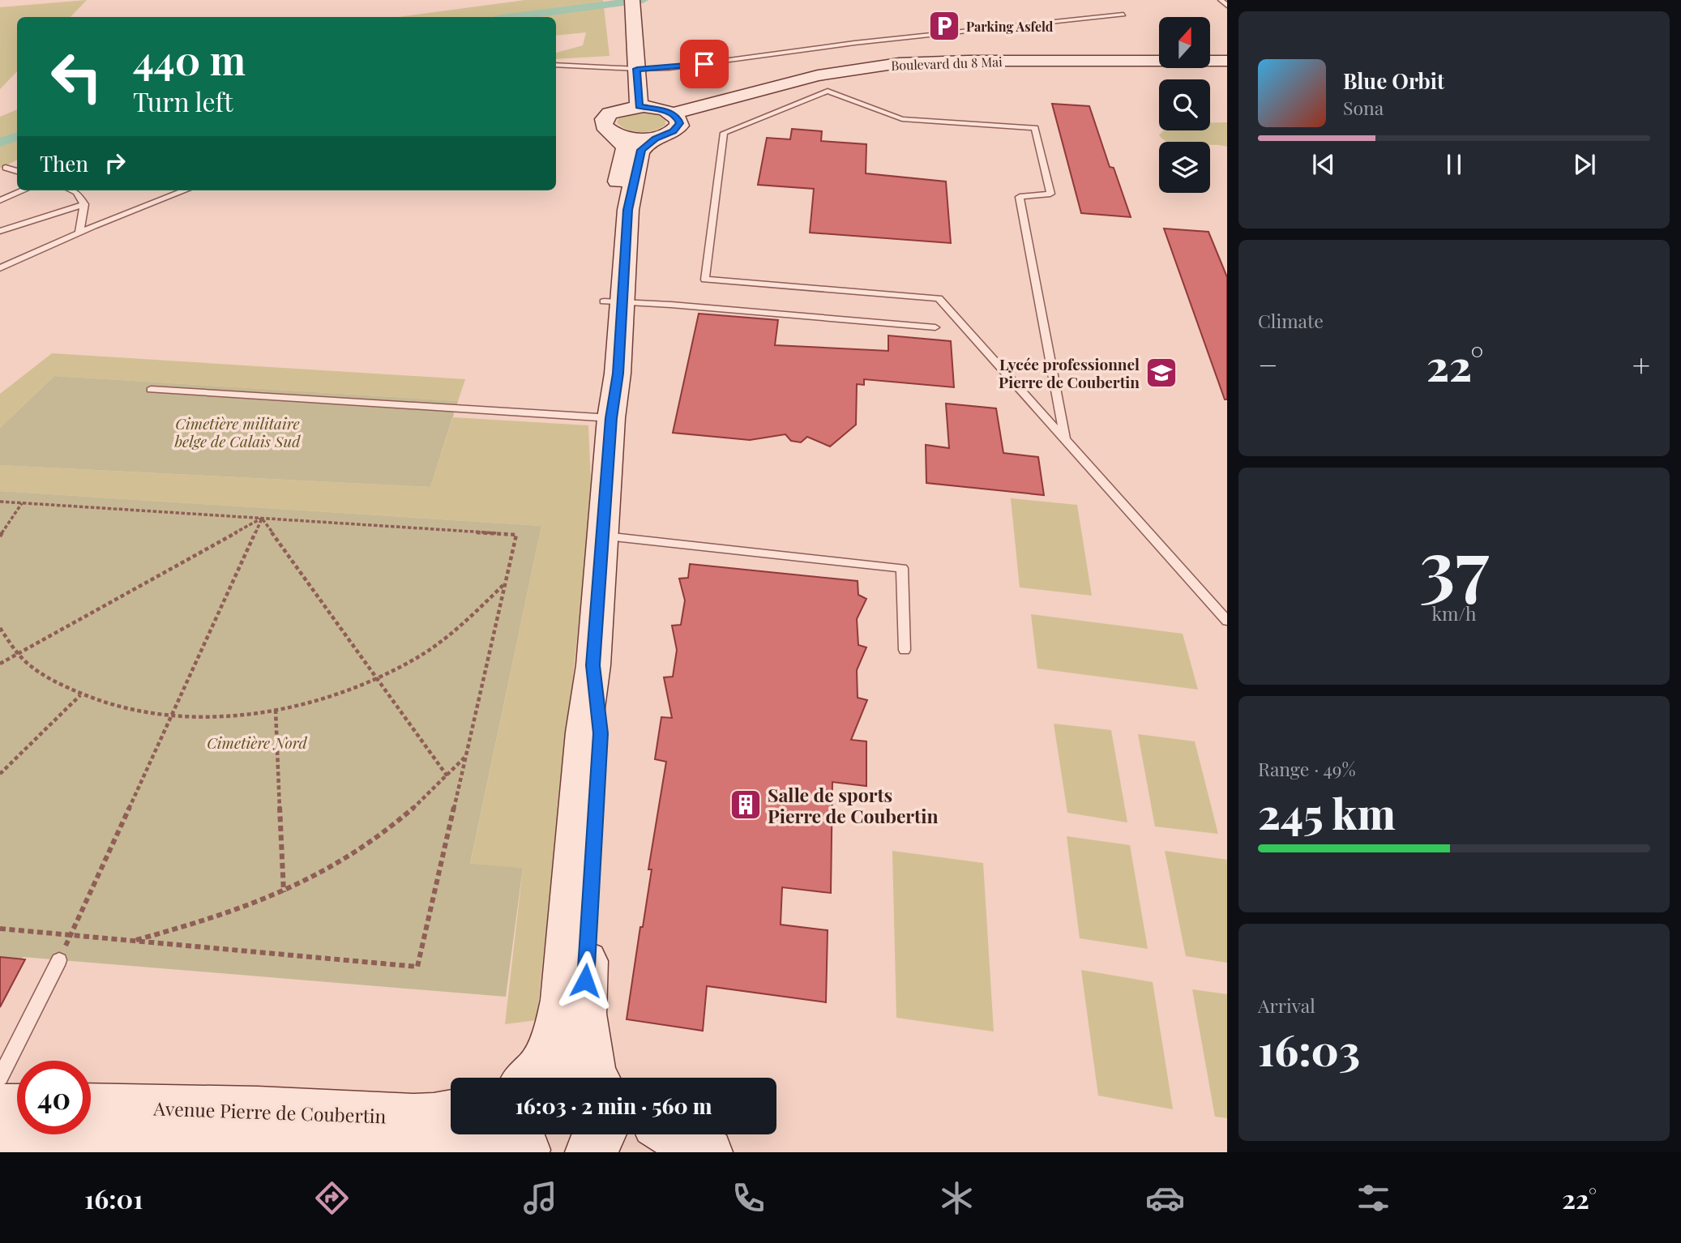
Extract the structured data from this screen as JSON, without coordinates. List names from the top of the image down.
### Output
{
  "streets": {
    "street": ["Boulevard du 8 Mai", "Avenue Pierre de Coubertin"]
  },
  "parks": ["Cimetière militaire belge de Calais Sud", "Cimetière Nord"],
  "places": {
    "parking": ["Parking Asfeld"],
    "school or university": ["Lycée professionnel Pierre de Coubertin"],
    "building": ["Salle de sports Pierre de Coubertin"]
  },
  "north": "top",
  "page": {
    "turn": ["440 m", "Turn left"],
    "song": ["Blue Orbit", "Sona"],
    "then": "Then",
    "tile": [
      "Climate",
      ["37", "km/h"],
      ["Range · 49%", "245 km"],
      ["Arrival", "16:03"]
    ],
    "heat": ["−", "22°", "+"],
    "limit": "40",
    "trip": "16:03 · 2 min · 560 m",
    "tabs": ["16:01", "22°"]
  }
}
